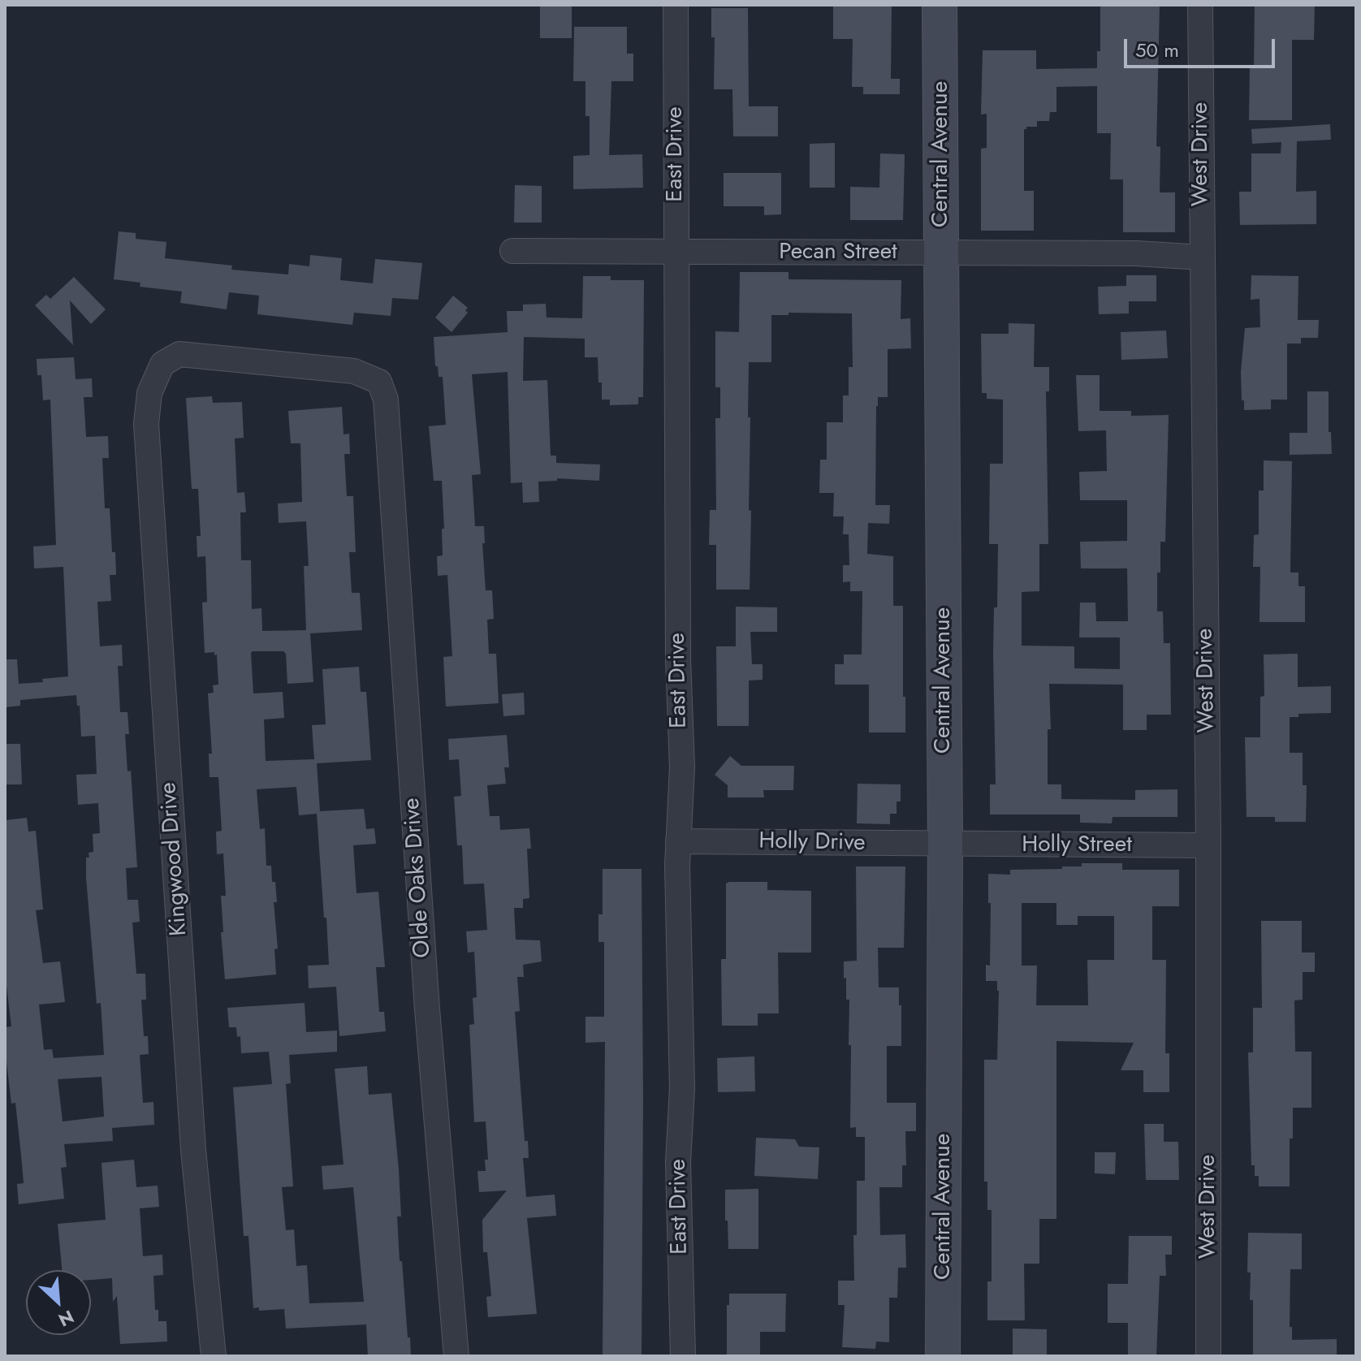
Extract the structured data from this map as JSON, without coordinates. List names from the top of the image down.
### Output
{
  "streets": {
    "street": [
      "East Drive",
      "Central Avenue",
      "West Drive",
      "Pecan Street",
      "Holly Drive",
      "Holly Street",
      "Kingwood Drive",
      "Olde Oaks Drive"
    ]
  },
  "crossings": [
    ["East Drive", "Pecan Street"],
    ["East Drive", "Holly Drive"],
    ["Central Avenue", "Pecan Street"],
    ["Central Avenue", "Holly Drive"],
    ["Central Avenue", "Holly Street"],
    ["West Drive", "Pecan Street"],
    ["West Drive", "Holly Street"],
    ["Holly Drive", "Holly Street"],
    ["Kingwood Drive", "Olde Oaks Drive"]
  ],
  "scale_bar": "50 m",
  "north": "bottom right"
}
